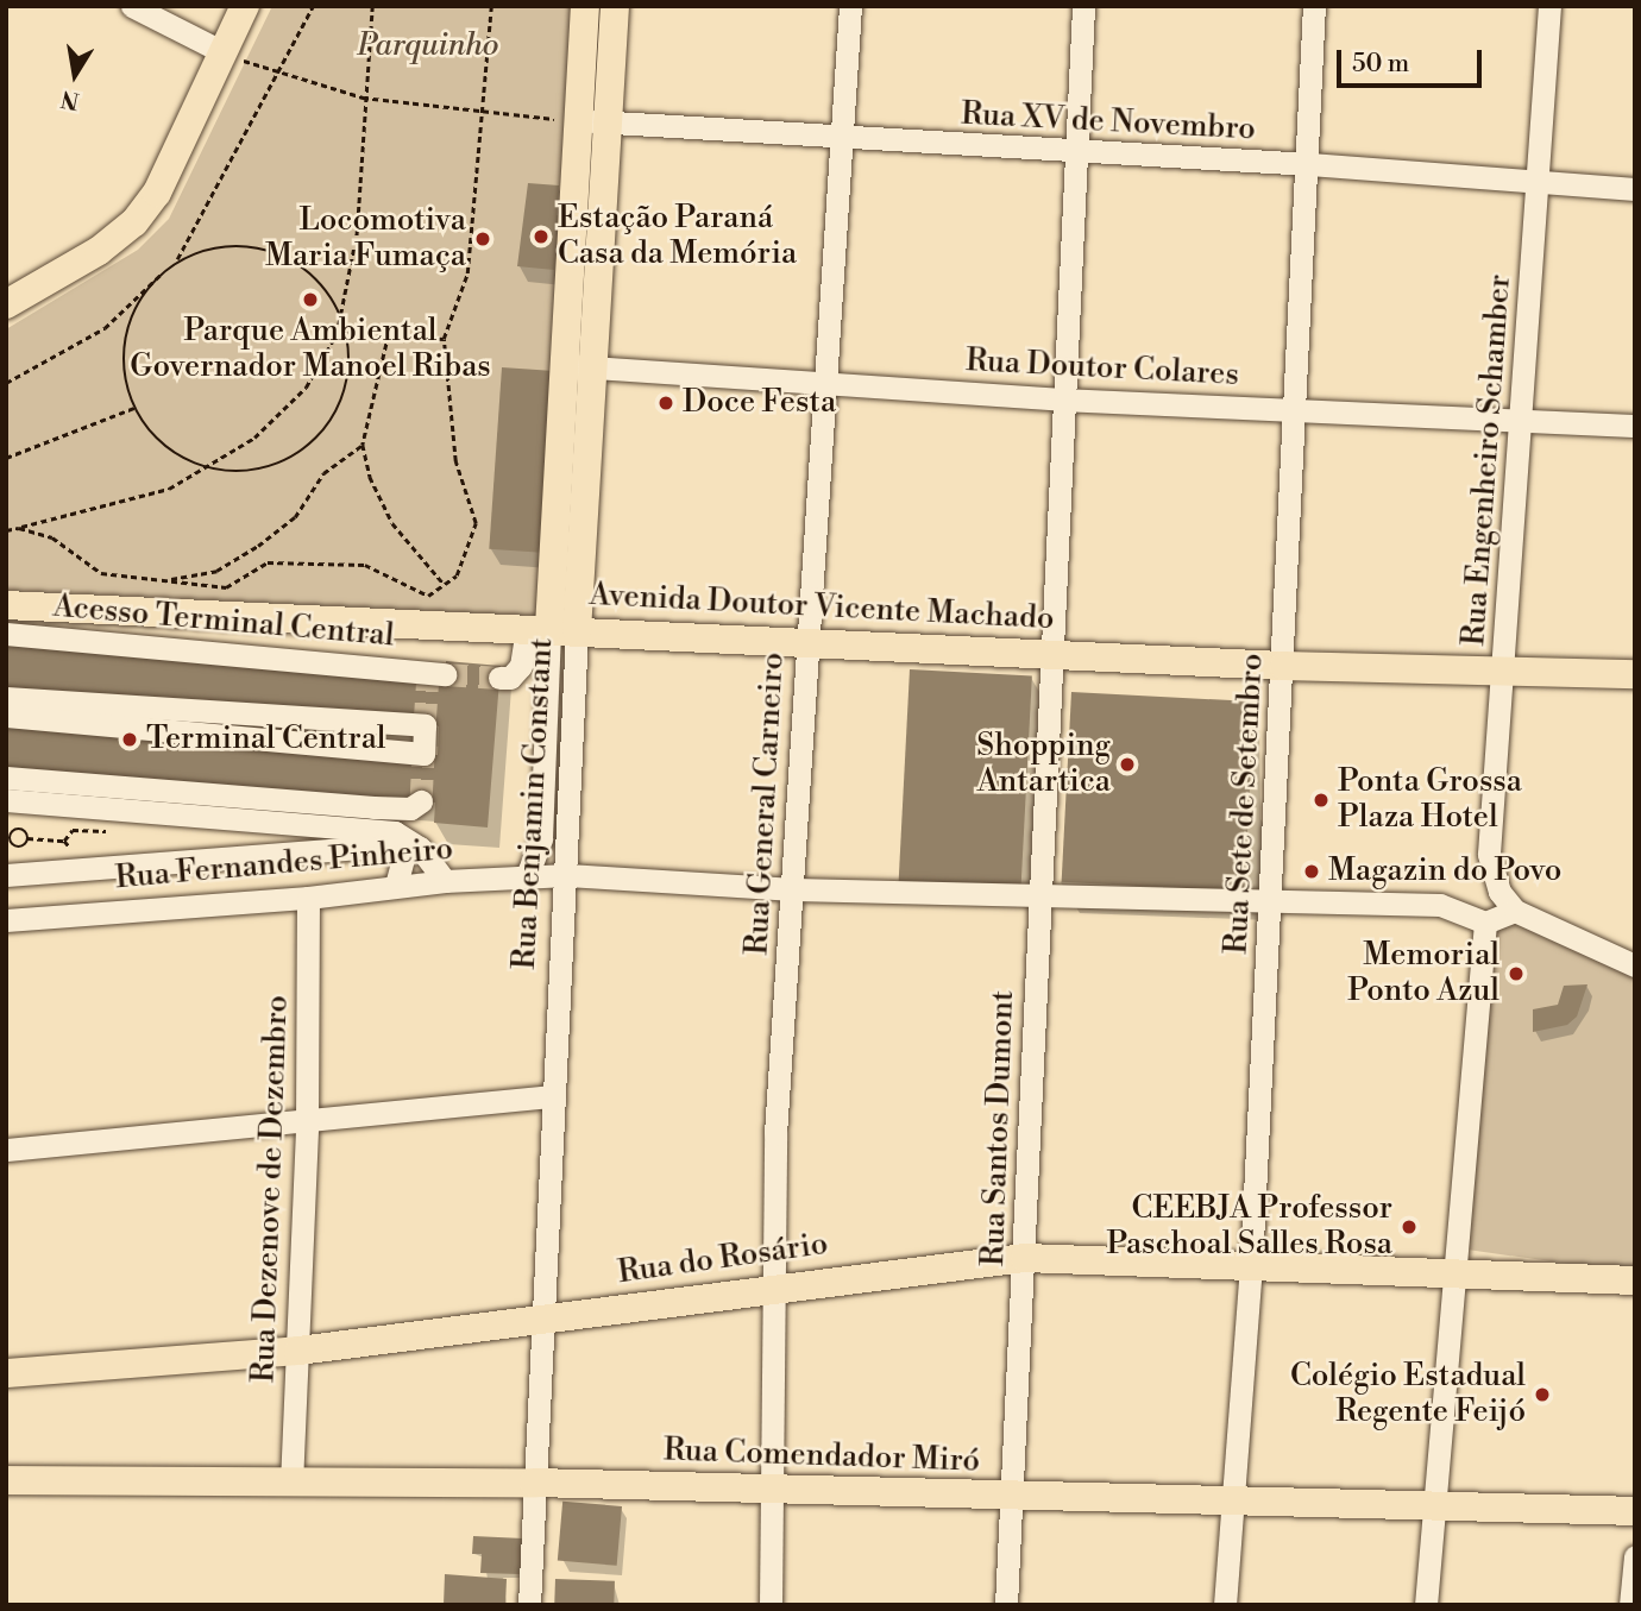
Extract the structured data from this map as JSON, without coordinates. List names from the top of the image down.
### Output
{
  "streets": {
    "main road": [
      "Avenida Doutor Vicente Machado",
      "Rua Benjamin Constant",
      "Rua do Rosário",
      "Rua Comendador Miró"
    ],
    "street": [
      "Rua XV de Novembro",
      "Rua Doutor Colares",
      "Rua Engenheiro Schamber",
      "Acesso Terminal Central",
      "Rua General Carneiro",
      "Rua Sete de Setembro",
      "Rua Fernandes Pinheiro",
      "Rua Santos Dumont",
      "Rua Dezenove de Dezembro"
    ]
  },
  "crossings": [
    ["Rua XV de Novembro", "Rua Engenheiro Schamber"],
    ["Rua XV de Novembro", "Rua Benjamin Constant"],
    ["Rua XV de Novembro", "Rua General Carneiro"],
    ["Rua XV de Novembro", "Rua Sete de Setembro"],
    ["Rua XV de Novembro", "Rua Santos Dumont"],
    ["Rua Doutor Colares", "Rua Engenheiro Schamber"],
    ["Rua Doutor Colares", "Rua Benjamin Constant"],
    ["Rua Doutor Colares", "Rua General Carneiro"],
    ["Rua Doutor Colares", "Rua Sete de Setembro"],
    ["Rua Doutor Colares", "Rua Santos Dumont"],
    ["Rua Engenheiro Schamber", "Avenida Doutor Vicente Machado"],
    ["Avenida Doutor Vicente Machado", "Rua Benjamin Constant"],
    ["Avenida Doutor Vicente Machado", "Rua General Carneiro"],
    ["Avenida Doutor Vicente Machado", "Rua Sete de Setembro"],
    ["Avenida Doutor Vicente Machado", "Rua Santos Dumont"],
    ["Rua Benjamin Constant", "Rua Fernandes Pinheiro"],
    ["Rua Benjamin Constant", "Rua do Rosário"],
    ["Rua Benjamin Constant", "Rua Comendador Miró"],
    ["Rua General Carneiro", "Rua Fernandes Pinheiro"],
    ["Rua General Carneiro", "Rua do Rosário"],
    ["Rua General Carneiro", "Rua Comendador Miró"],
    ["Rua Sete de Setembro", "Rua Fernandes Pinheiro"],
    ["Rua Sete de Setembro", "Rua do Rosário"],
    ["Rua Sete de Setembro", "Rua Comendador Miró"],
    ["Rua Fernandes Pinheiro", "Rua Santos Dumont"],
    ["Rua Fernandes Pinheiro", "Rua Dezenove de Dezembro"],
    ["Rua Santos Dumont", "Rua do Rosário"],
    ["Rua Santos Dumont", "Rua Comendador Miró"],
    ["Rua Dezenove de Dezembro", "Rua do Rosário"],
    ["Rua Dezenove de Dezembro", "Rua Comendador Miró"]
  ],
  "parks": ["Parquinho"],
  "places": [
    "Estação Paraná Casa da Memória",
    "Locomotiva Maria Fumaça",
    "Parque Ambiental Governador Manoel Ribas",
    "Doce Festa",
    "Terminal Central",
    "Shopping Antartica",
    "Ponta Grossa Plaza Hotel",
    "Magazin do Povo",
    "Memorial Ponto Azul",
    "CEEBJA Professor Paschoal Salles Rosa",
    "Colégio Estadual Regente Feijó"
  ],
  "scale_bar": "50 m",
  "north": "bottom"
}
